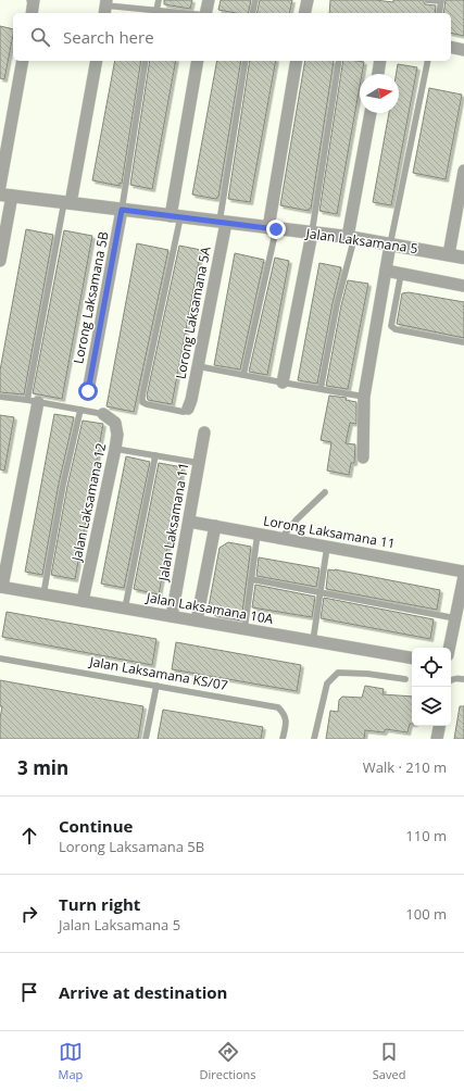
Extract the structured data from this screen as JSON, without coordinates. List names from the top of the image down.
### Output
{
  "streets": {
    "street": [
      "Jalan Laksamana 5",
      "Lorong Laksamana 5B",
      "Lorong Laksamana 5A",
      "Jalan Laksamana 12",
      "Jalan Laksamana 11",
      "Lorong Laksamana 11",
      "Jalan Laksamana 10A"
    ],
    "lane": ["Jalan Laksamana KS/07"]
  },
  "crossings": [
    ["Jalan Laksamana 5", "Lorong Laksamana 5B"],
    ["Jalan Laksamana 5", "Lorong Laksamana 5A"],
    ["Jalan Laksamana 12", "Jalan Laksamana 10A"],
    ["Jalan Laksamana 11", "Lorong Laksamana 11"],
    ["Jalan Laksamana 11", "Jalan Laksamana 10A"]
  ],
  "north": "right",
  "page": {
    "search": "Search here",
    "heading": ["3 min", "Walk · 210 m"],
    "list": [
      ["Continue", "Lorong Laksamana 5B", "110 m"],
      ["Turn right", "Jalan Laksamana 5", "100 m"],
      "Arrive at destination"
    ],
    "nav": ["Map", "Directions", "Saved"]
  }
}
